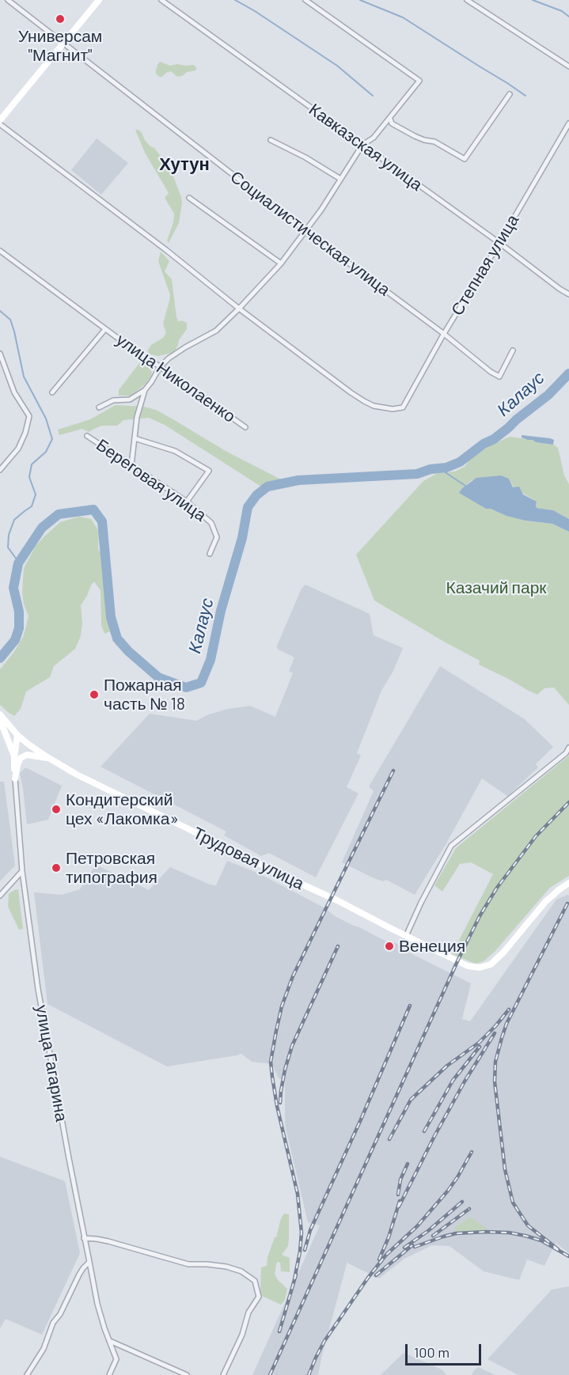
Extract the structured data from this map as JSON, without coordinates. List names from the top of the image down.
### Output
{
  "streets": {
    "main road": ["Трудовая улица", "улица Гагарина"],
    "street": [
      "Кавказская улица",
      "Социалистическая улица",
      "Степная улица",
      "улица Николаенко",
      "Береговая улица"
    ]
  },
  "crossings": [
    ["Кавказская улица", "Степная улица"],
    ["Социалистическая улица", "Степная улица"],
    ["Трудовая улица", "улица Гагарина"]
  ],
  "districts": ["Хутун"],
  "water": ["Калаус"],
  "parks": ["Казачий парк"],
  "places": [
    "Универсам \"Магнит\"",
    "Пожарная часть № 18",
    "Кондитерский цех «Лакомка»",
    "Петровская типография",
    "Венеция"
  ],
  "scale_bar": "100 m"
}
